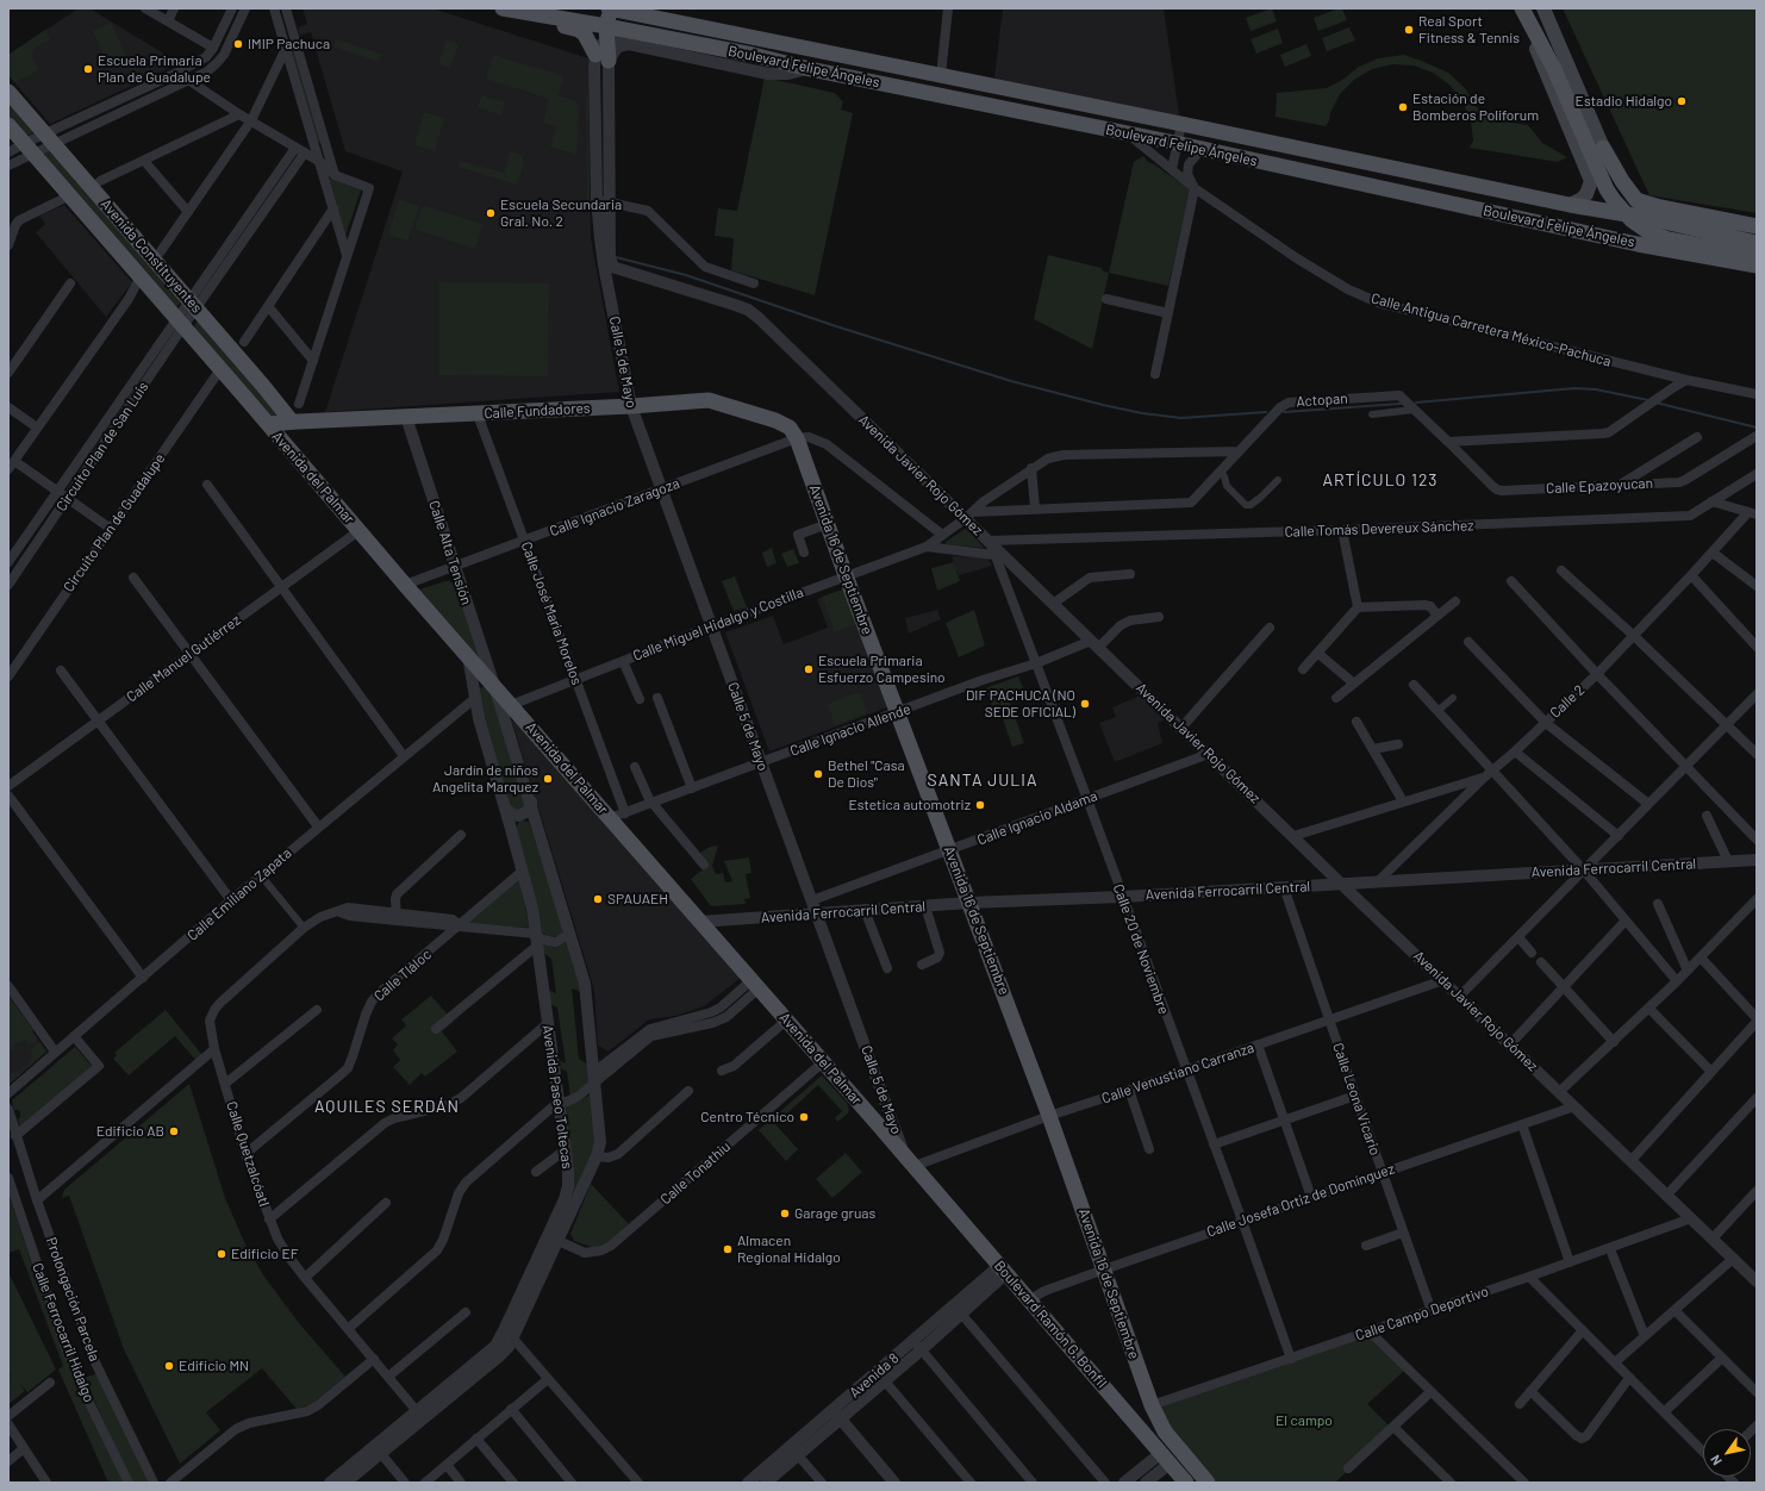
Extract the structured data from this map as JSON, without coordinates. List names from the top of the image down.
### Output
{
  "streets": {
    "main road": [
      "Boulevard Felipe Ángeles",
      "Avenida Constituyentes",
      "Calle Fundadores",
      "Avenida del Palmar",
      "Avenida 16 de Septiembre",
      "Boulevard Ramón G. Bonfil"
    ],
    "street": [
      "Calle Antigua Carretera México-Pachuca",
      "Calle 5 de Mayo",
      "Actopan",
      "Circuito Plan de San Luis",
      "Avenida Javier Rojo Gómez",
      "Calle Epazoyucan",
      "Calle Ignacio Zaragoza",
      "Circuito Plan de Guadalupe",
      "Calle Tomás Devereux Sánchez",
      "Calle Alta Tensión",
      "Calle José María Morelos",
      "Calle Miguel Hidalgo y Costilla",
      "Calle Manuel Gutiérrez",
      "Calle 2",
      "Calle Ignacio Allende",
      "Calle Ignacio Aldama",
      "Avenida Ferrocarril Central",
      "Calle Emiliano Zapata",
      "Calle 20 de Noviembre",
      "Calle Tláloc",
      "Calle Venustiano Carranza",
      "Avenida Paseo Toltecas",
      "Calle Leona Vicario",
      "Calle Quetzalcóatl",
      "Calle Tonathiu",
      "Calle Josefa Ortiz de Domínguez",
      "Prolongación Parcela",
      "Calle Campo Deportivo",
      "Calle Ferrocarril Hidalgo",
      "Avenida 8"
    ]
  },
  "crossings": [
    ["Boulevard Felipe Ángeles", "Calle Antigua Carretera México-Pachuca"],
    ["Avenida Constituyentes", "Calle Fundadores"],
    ["Avenida Constituyentes", "Circuito Plan de San Luis"],
    ["Avenida Constituyentes", "Avenida del Palmar"],
    ["Avenida Constituyentes", "Circuito Plan de Guadalupe"],
    ["Calle 5 de Mayo", "Calle Fundadores"],
    ["Calle 5 de Mayo", "Avenida Javier Rojo Gómez"],
    ["Calle 5 de Mayo", "Avenida del Palmar"],
    ["Calle 5 de Mayo", "Calle Ignacio Zaragoza"],
    ["Calle 5 de Mayo", "Calle Miguel Hidalgo y Costilla"],
    ["Calle 5 de Mayo", "Calle Ignacio Allende"],
    ["Calle 5 de Mayo", "Calle Ignacio Aldama"],
    ["Calle 5 de Mayo", "Avenida Ferrocarril Central"],
    ["Calle 5 de Mayo", "Calle Venustiano Carranza"],
    ["Calle 5 de Mayo", "Boulevard Ramón G. Bonfil"],
    ["Actopan", "Calle Epazoyucan"],
    ["Actopan", "Calle Miguel Hidalgo y Costilla"],
    ["Calle Fundadores", "Avenida del Palmar"],
    ["Calle Fundadores", "Calle Ignacio Zaragoza"],
    ["Calle Fundadores", "Calle Alta Tensión"],
    ["Calle Fundadores", "Avenida 16 de Septiembre"],
    ["Calle Fundadores", "Calle José María Morelos"],
    ["Avenida Javier Rojo Gómez", "Calle Tomás Devereux Sánchez"],
    ["Avenida Javier Rojo Gómez", "Calle Miguel Hidalgo y Costilla"],
    ["Avenida Javier Rojo Gómez", "Calle Ignacio Allende"],
    ["Avenida Javier Rojo Gómez", "Calle Ignacio Aldama"],
    ["Avenida Javier Rojo Gómez", "Avenida Ferrocarril Central"],
    ["Avenida Javier Rojo Gómez", "Calle 20 de Noviembre"],
    ["Avenida Javier Rojo Gómez", "Calle Venustiano Carranza"],
    ["Avenida Javier Rojo Gómez", "Calle Josefa Ortiz de Domínguez"],
    ["Avenida Javier Rojo Gómez", "Calle Campo Deportivo"],
    ["Avenida del Palmar", "Calle Ignacio Zaragoza"],
    ["Avenida del Palmar", "Circuito Plan de Guadalupe"],
    ["Avenida del Palmar", "Calle Alta Tensión"],
    ["Avenida del Palmar", "Calle Miguel Hidalgo y Costilla"],
    ["Avenida del Palmar", "Calle Manuel Gutiérrez"],
    ["Avenida del Palmar", "Calle Ignacio Allende"],
    ["Avenida del Palmar", "Avenida Ferrocarril Central"],
    ["Avenida del Palmar", "Calle Venustiano Carranza"],
    ["Avenida del Palmar", "Avenida Paseo Toltecas"],
    ["Avenida del Palmar", "Calle Tonathiu"],
    ["Avenida del Palmar", "Boulevard Ramón G. Bonfil"],
    ["Calle Ignacio Zaragoza", "Calle Alta Tensión"],
    ["Calle Ignacio Zaragoza", "Avenida 16 de Septiembre"],
    ["Calle Ignacio Zaragoza", "Calle José María Morelos"],
    ["Calle Tomás Devereux Sánchez", "Calle 20 de Noviembre"],
    ["Calle Alta Tensión", "Avenida Paseo Toltecas"],
    ["Avenida 16 de Septiembre", "Calle Miguel Hidalgo y Costilla"],
    ["Avenida 16 de Septiembre", "Calle Ignacio Allende"],
    ["Avenida 16 de Septiembre", "Calle Ignacio Aldama"],
    ["Avenida 16 de Septiembre", "Avenida Ferrocarril Central"],
    ["Avenida 16 de Septiembre", "Calle Venustiano Carranza"],
    ["Avenida 16 de Septiembre", "Calle Josefa Ortiz de Domínguez"],
    ["Avenida 16 de Septiembre", "Calle Campo Deportivo"],
    ["Calle José María Morelos", "Calle Miguel Hidalgo y Costilla"],
    ["Calle José María Morelos", "Calle Ignacio Allende"],
    ["Calle Miguel Hidalgo y Costilla", "Calle 20 de Noviembre"],
    ["Calle 2", "Avenida Ferrocarril Central"],
    ["Calle Ignacio Allende", "Calle 20 de Noviembre"],
    ["Calle Ignacio Aldama", "Calle 20 de Noviembre"],
    ["Avenida Ferrocarril Central", "Calle 20 de Noviembre"],
    ["Avenida Ferrocarril Central", "Calle Leona Vicario"],
    ["Calle Emiliano Zapata", "Avenida Paseo Toltecas"],
    ["Calle 20 de Noviembre", "Calle Venustiano Carranza"],
    ["Calle 20 de Noviembre", "Calle Josefa Ortiz de Domínguez"],
    ["Calle 20 de Noviembre", "Calle Campo Deportivo"],
    ["Calle Tláloc", "Avenida Paseo Toltecas"],
    ["Calle Tláloc", "Calle Quetzalcóatl"],
    ["Calle Venustiano Carranza", "Calle Leona Vicario"],
    ["Calle Venustiano Carranza", "Boulevard Ramón G. Bonfil"],
    ["Avenida Paseo Toltecas", "Calle Quetzalcóatl"],
    ["Avenida Paseo Toltecas", "Calle Tonathiu"],
    ["Calle Leona Vicario", "Calle Josefa Ortiz de Domínguez"],
    ["Calle Leona Vicario", "Calle Campo Deportivo"],
    ["Calle Josefa Ortiz de Domínguez", "Boulevard Ramón G. Bonfil"],
    ["Boulevard Ramón G. Bonfil", "Avenida 8"]
  ],
  "districts": ["ARTÍCULO 123", "SANTA JULIA", "AQUILES SERDÁN"],
  "parks": ["El campo"],
  "places": [
    "Real Sport Fitness & Tennis",
    "IMIP Pachuca",
    "Escuela Primaria Plan de Guadalupe",
    "Estadio Hidalgo",
    "Estación de Bomberos Poliforum",
    "Escuela Secundaria Gral. No. 2",
    "Escuela Primaria Esfuerzo Campesino",
    "DIF PACHUCA (NO SEDE OFICIAL)",
    "Bethel \"Casa De Dios\"",
    "Jardín de niños Angelita Marquez",
    "Estetica automotriz",
    "SPAUAEH",
    "Centro Técnico",
    "Edificio AB",
    "Garage gruas",
    "Almacen Regional Hidalgo",
    "Edificio EF",
    "Edificio MN"
  ],
  "north": "bottom left"
}
